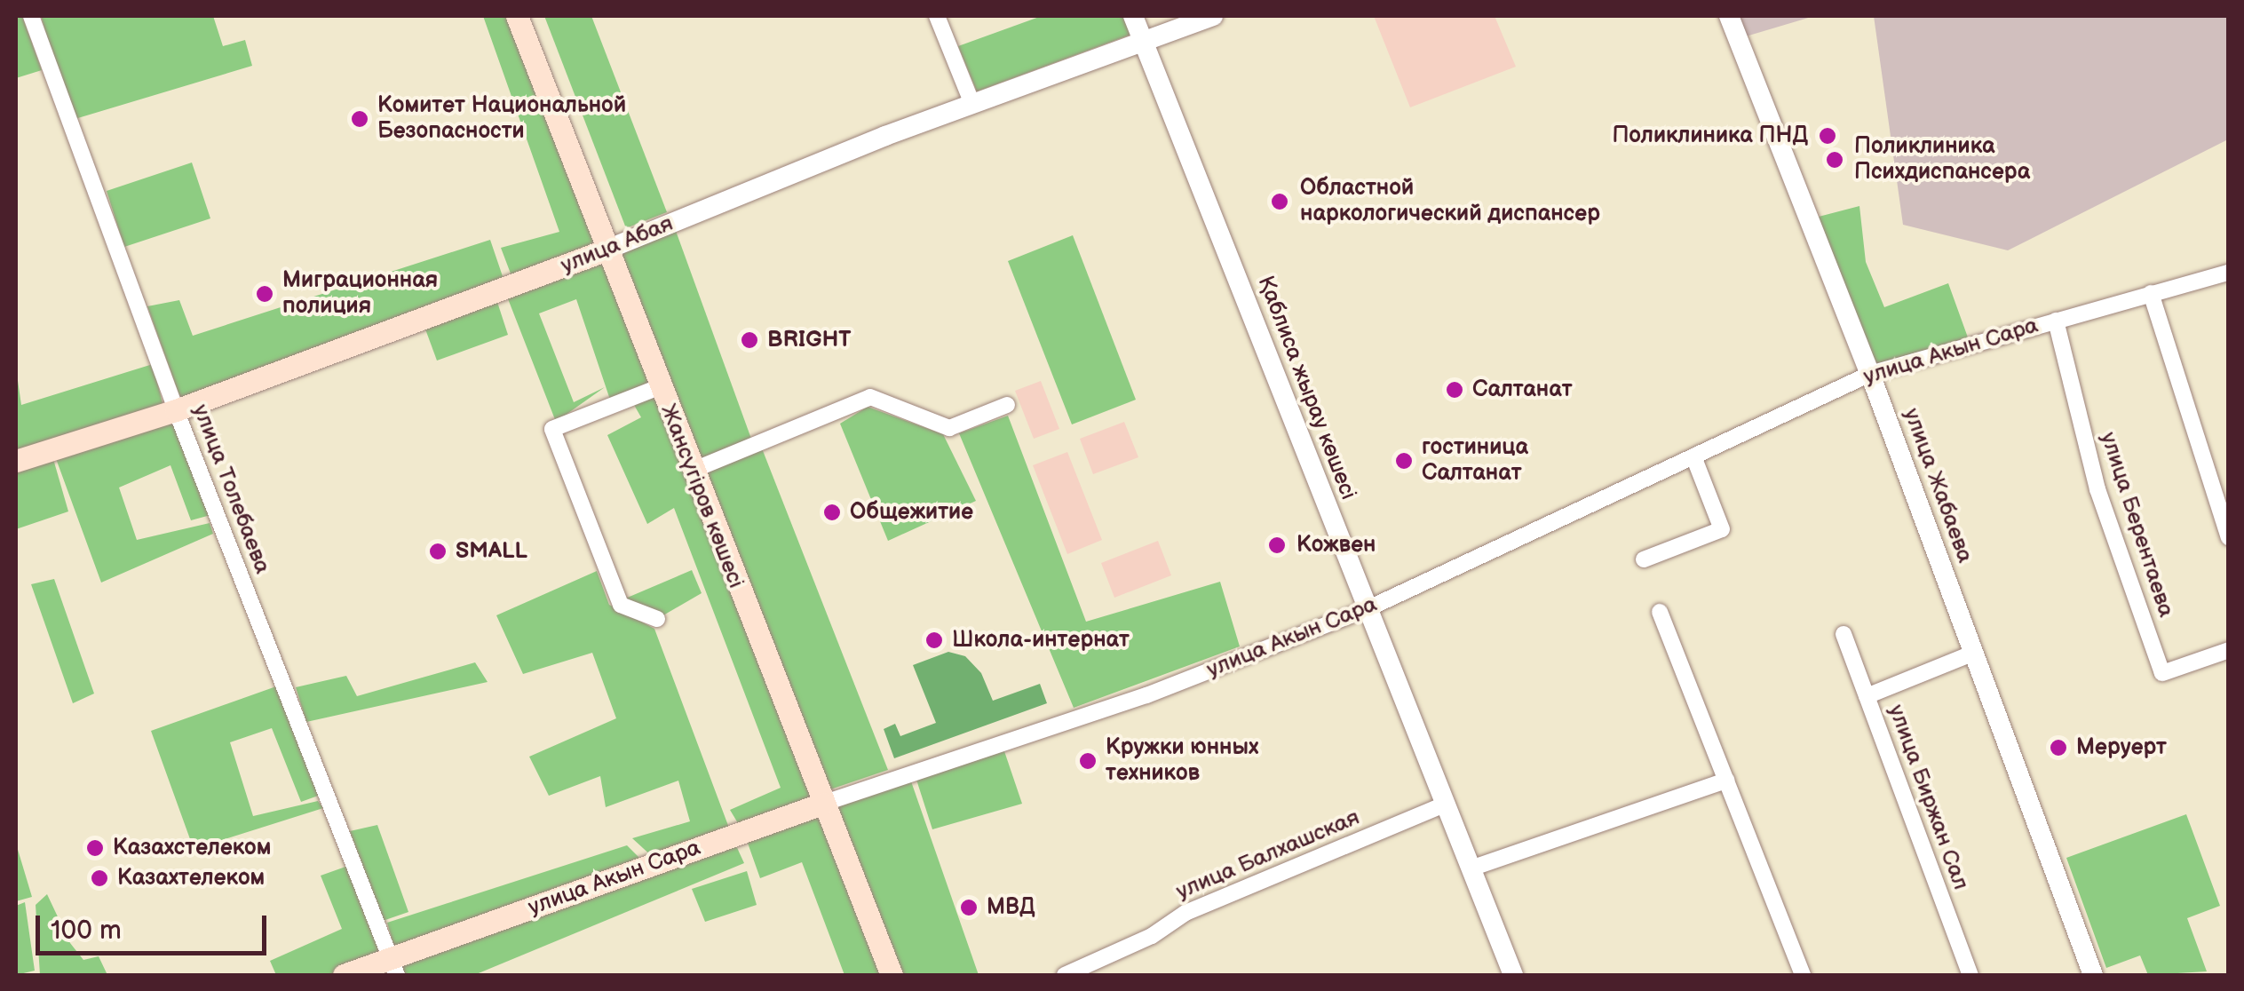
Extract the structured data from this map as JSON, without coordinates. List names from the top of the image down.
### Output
{
  "streets": {
    "main road": ["улица Абая", "улица Акын Сара", "Жансүгіров көшесі"],
    "street": [
      "Қаблиса жырау көшесі",
      "улица Жабаева",
      "улица Толебаева",
      "улица Берентаева",
      "улица Биржан Сал",
      "улица Балхашская"
    ]
  },
  "crossings": [
    ["улица Абая", "Қаблиса жырау көшесі"],
    ["улица Абая", "улица Толебаева"],
    ["улица Абая", "Жансүгіров көшесі"],
    ["улица Акын Сара", "Қаблиса жырау көшесі"],
    ["улица Акын Сара", "улица Жабаева"],
    ["улица Акын Сара", "улица Толебаева"],
    ["улица Акын Сара", "Жансүгіров көшесі"],
    ["улица Акын Сара", "улица Берентаева"],
    ["Қаблиса жырау көшесі", "улица Балхашская"]
  ],
  "places": [
    "Комитет Национальной Безопасности",
    "Поликлиника ПНД",
    "Поликлиника Психдиспансера",
    "Областной наркологический диспансер",
    "Миграционная полиция",
    "BRIGHT",
    "Салтанат",
    "гостиница Салтанат",
    "Общежитие",
    "Кожвен",
    "SMALL",
    "Школа-интернат",
    "Меруерт",
    "Кружки юнных техников",
    "Казахстелеком",
    "Казахтелеком",
    "МВД"
  ],
  "scale_bar": "100 m"
}
